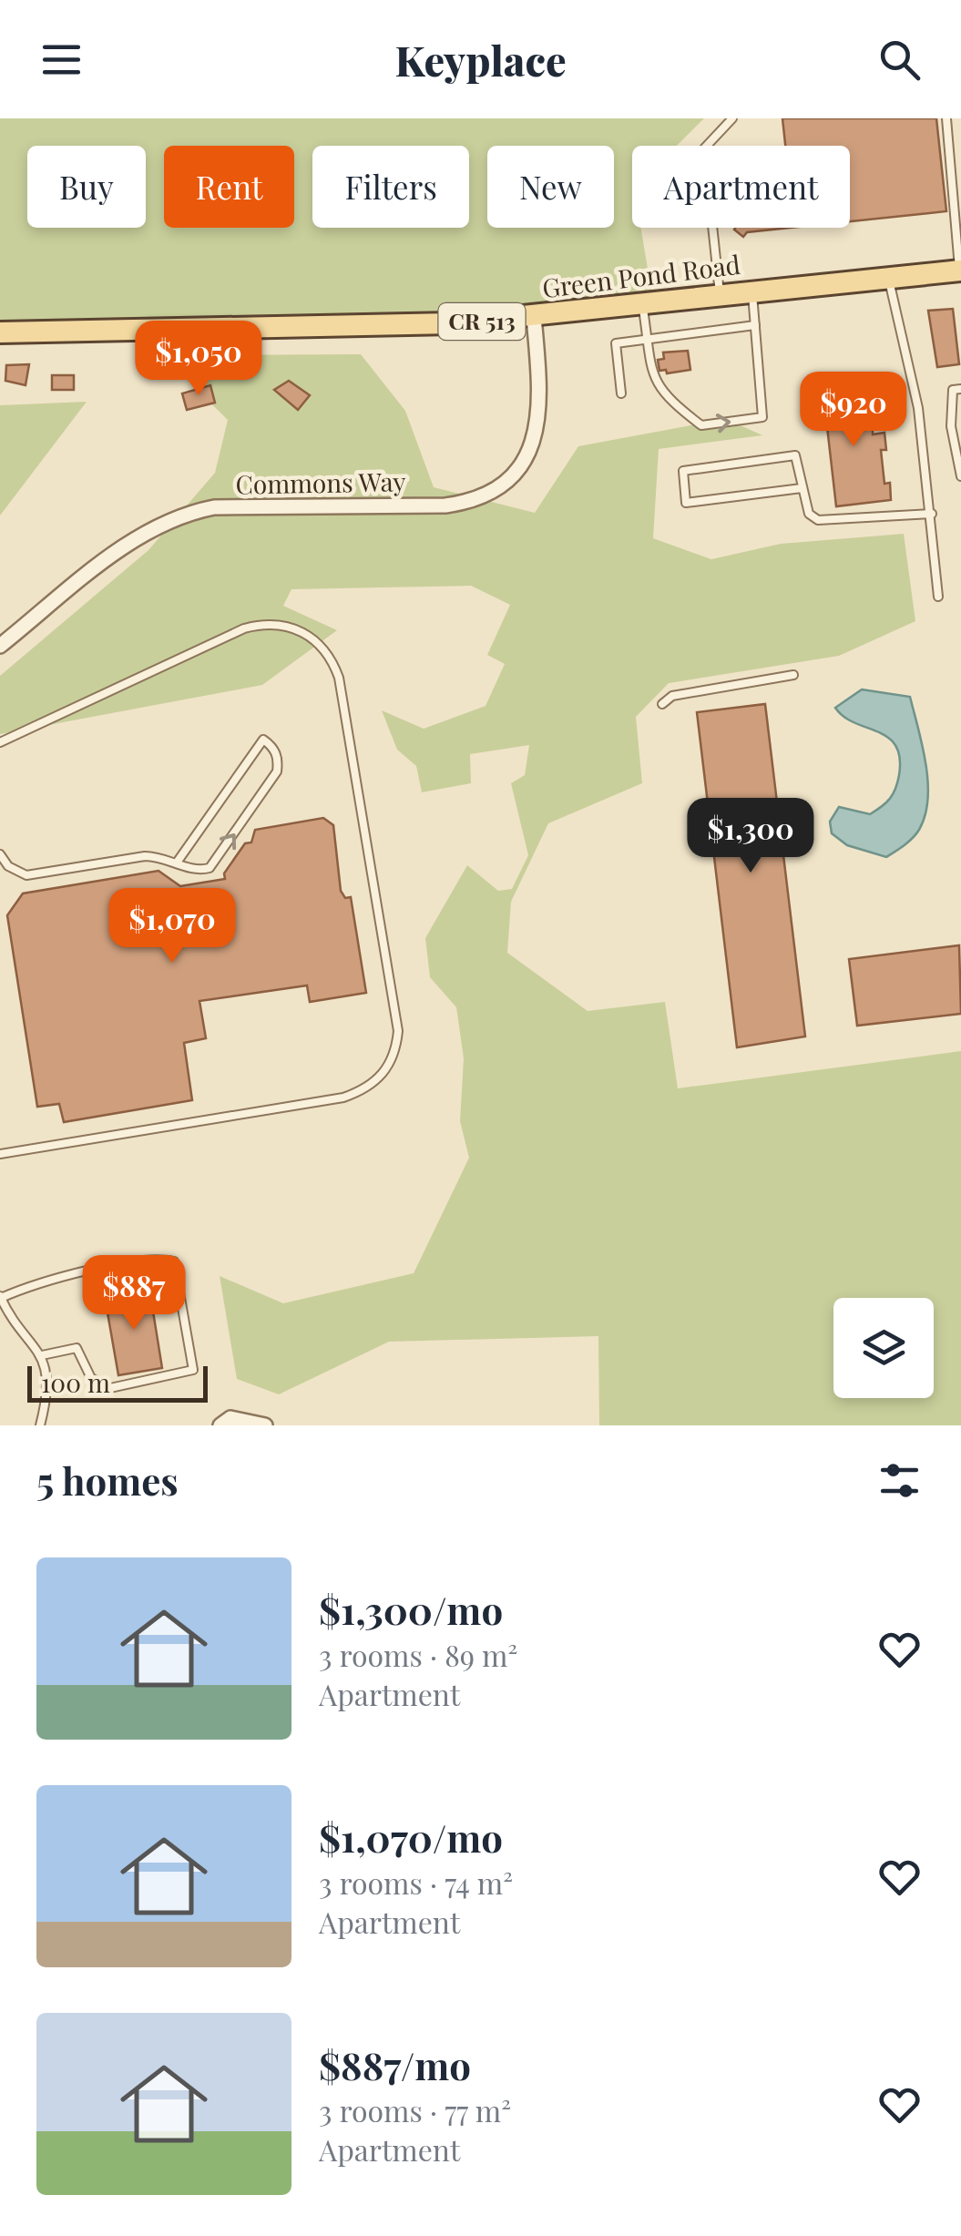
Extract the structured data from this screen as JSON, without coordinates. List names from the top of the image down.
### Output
{
  "streets": {
    "main road": ["Green Pond Road", "CR 513"],
    "street": ["Commons Way"]
  },
  "crossings": [
    ["Green Pond Road", "Commons Way"]
  ],
  "scale_bar": "100 m",
  "page": {
    "header": "Keyplace",
    "chip": [
      "Buy",
      "Rent",
      "Filters",
      "New",
      "Apartment"
    ],
    "price": [
      "$1,050",
      "$920",
      "$1,300",
      "$1,070",
      "$887"
    ],
    "scale": "100 m",
    "heading": "5 homes",
    "list": [
      {
        "name": "$1,300/mo",
        "note": "3 rooms · 89 m² · Apartment"
      },
      {
        "name": "$1,070/mo",
        "note": "3 rooms · 74 m² · Apartment"
      },
      {
        "name": "$887/mo",
        "note": "3 rooms · 77 m² · Apartment"
      }
    ]
  }
}
